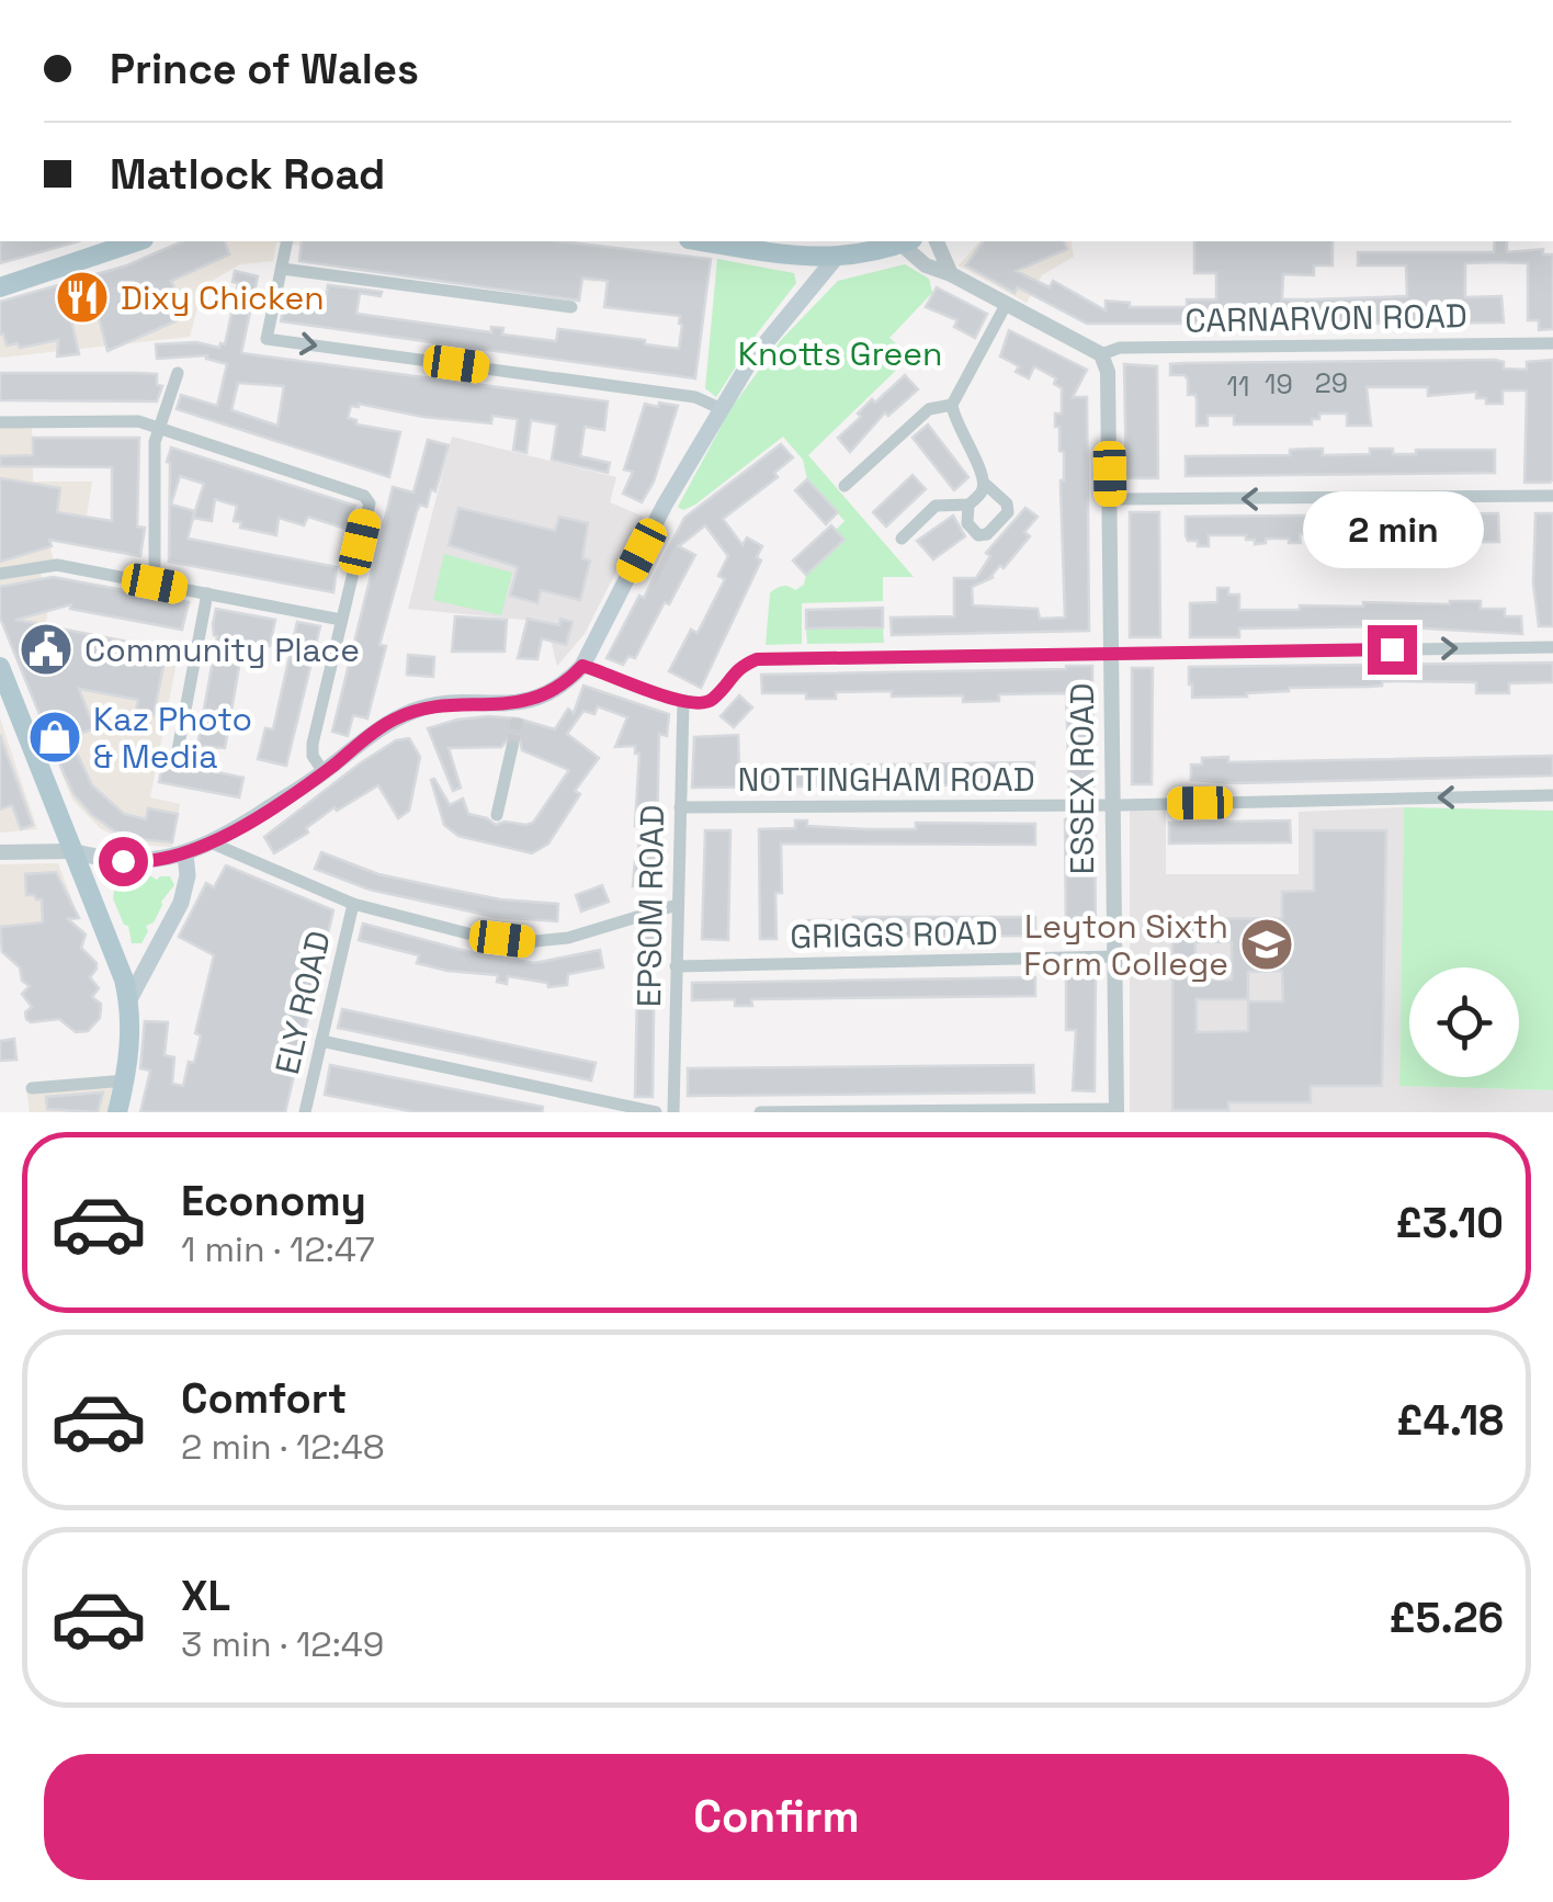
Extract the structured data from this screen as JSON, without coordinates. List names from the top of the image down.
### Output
{
  "streets": {
    "street": [
      "CARNARVON ROAD",
      "NOTTINGHAM ROAD",
      "ESSEX ROAD",
      "EPSOM ROAD",
      "GRIGGS ROAD",
      "ELY ROAD"
    ]
  },
  "crossings": [
    ["CARNARVON ROAD", "ESSEX ROAD"],
    ["NOTTINGHAM ROAD", "ESSEX ROAD"],
    ["NOTTINGHAM ROAD", "EPSOM ROAD"],
    ["ESSEX ROAD", "GRIGGS ROAD"],
    ["EPSOM ROAD", "GRIGGS ROAD"]
  ],
  "one_way": ["NOTTINGHAM ROAD"],
  "parks": ["Knotts Green"],
  "places": {
    "restaurant": ["Dixy Chicken"],
    "public building": ["Community Place"],
    "shop": ["Kaz Photo & Media"],
    "school or university": ["Leyton Sixth Form College"]
  },
  "house_numbers": ["29", "19", "11"],
  "page": {
    "banner": ["Prince of Wales", "Matlock Road"],
    "bubble": "2 min",
    "list": [
      {
        "name": "Economy",
        "note": "1 min · 12:47",
        "value": "£3.10"
      },
      {
        "name": "Comfort",
        "note": "2 min · 12:48",
        "value": "£4.18"
      },
      {
        "name": "XL",
        "note": "3 min · 12:49",
        "value": "£5.26"
      }
    ],
    "buttons": "Confirm"
  }
}
